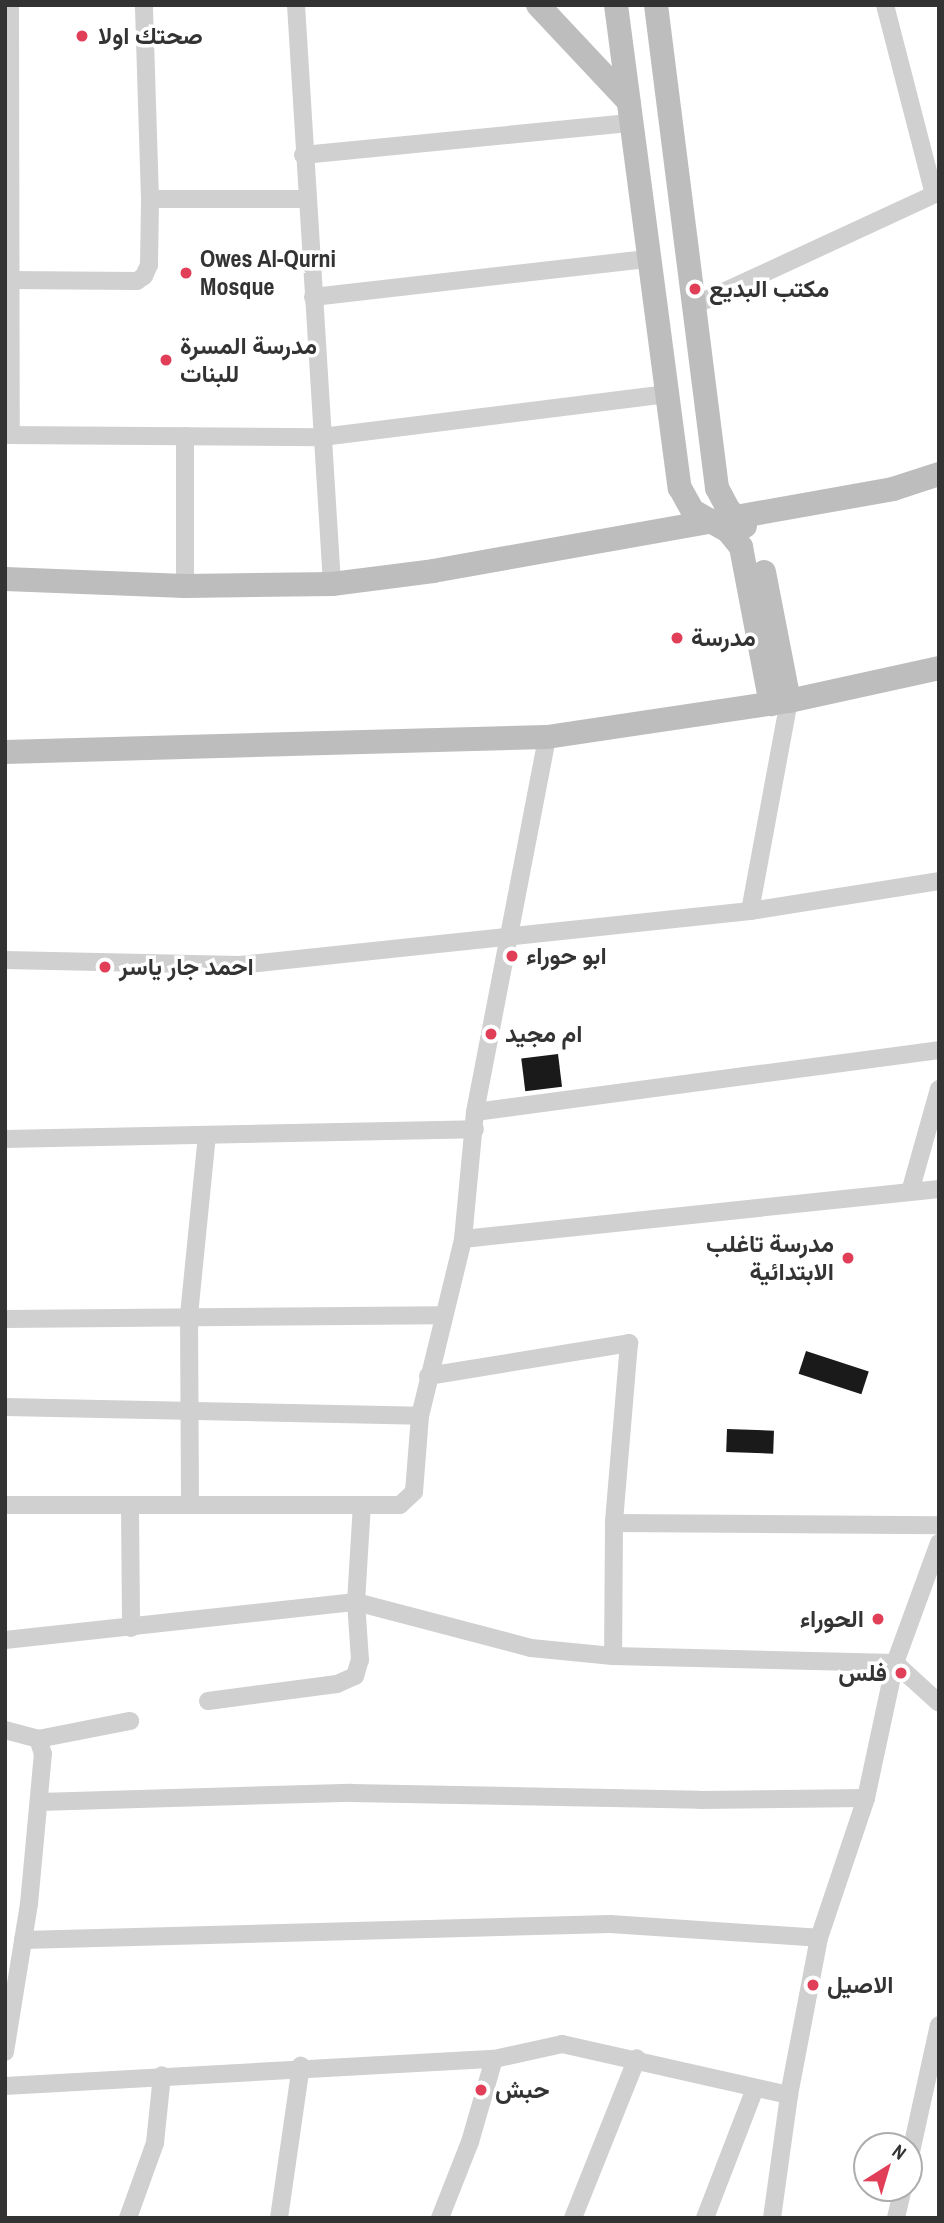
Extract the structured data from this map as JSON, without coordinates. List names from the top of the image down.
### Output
{
  "places": [
    "صحتك اولا",
    "Owes Al-Qurni Mosque",
    "مكتب البديع",
    "مدرسة المسرة للبنات",
    "مدرسة",
    "ابو حوراء",
    "احمد جار ياسر",
    "ام مجيد",
    "مدرسة تاغلب الابتدائية",
    "الحوراء",
    "فلس",
    "الاصيل",
    "حبش"
  ],
  "north": "top right"
}
